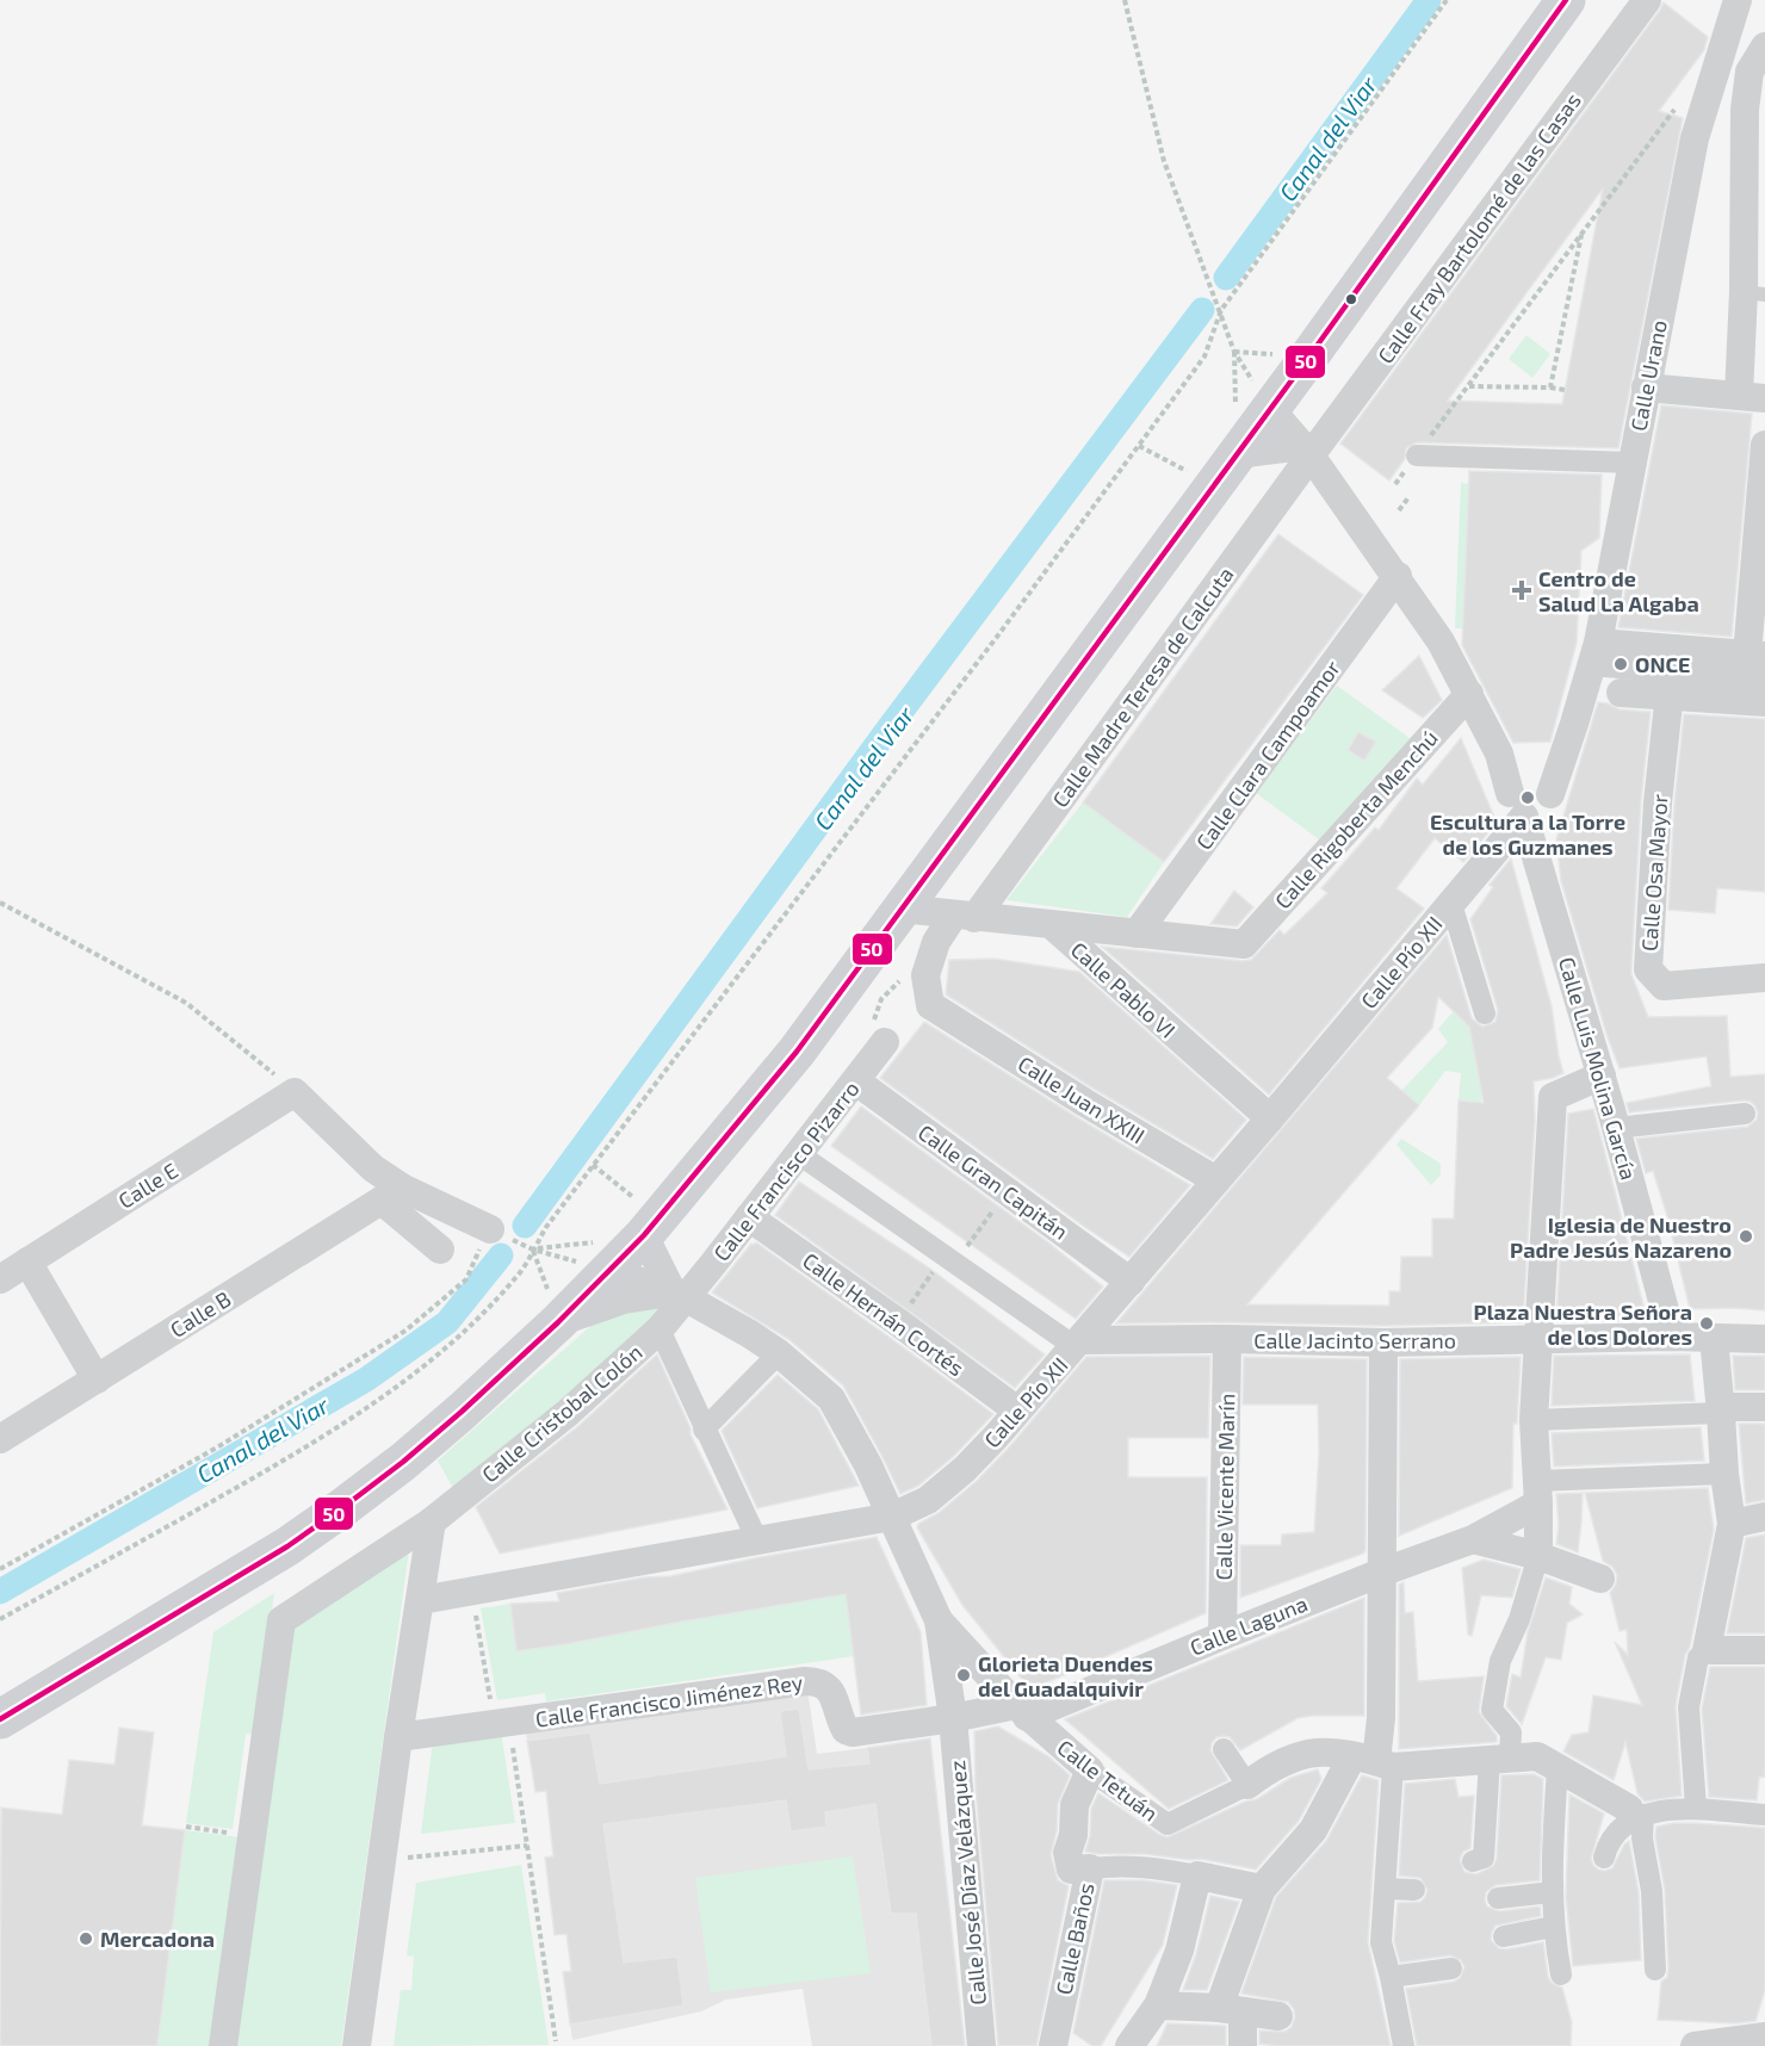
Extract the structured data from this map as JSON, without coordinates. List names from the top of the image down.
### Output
{
  "streets": {
    "street": [
      "Calle Fray Bartolomé de las Casas",
      "Calle Urano",
      "Calle Madre Teresa de Calcuta",
      "Calle Clara Campoamor",
      "Calle Rigoberta Menchú",
      "Calle Osa Mayor",
      "Calle Pío XII",
      "Calle Pablo VI",
      "Calle Luis Molina García",
      "Calle Juan XXIII",
      "Calle Francisco Pizarro",
      "Calle Gran Capitán",
      "Calle E",
      "Calle B",
      "Calle Hernán Cortés",
      "Calle Jacinto Serrano",
      "Calle Cristobal Colón",
      "Calle Vicente Marín",
      "Calle Laguna",
      "Calle Francisco Jiménez Rey",
      "Calle Tetuán",
      "Calle José Díaz Velázquez",
      "Calle Baños"
    ]
  },
  "crossings": [
    ["Calle Fray Bartolomé de las Casas", "Calle Madre Teresa de Calcuta"],
    ["Calle Urano", "Calle Pío XII"],
    ["Calle Urano", "Calle Luis Molina García"],
    ["Calle Madre Teresa de Calcuta", "Calle Pablo VI"],
    ["Calle Madre Teresa de Calcuta", "Calle Juan XXIII"],
    ["Calle Clara Campoamor", "Calle Rigoberta Menchú"],
    ["Calle Pío XII", "Calle Pablo VI"],
    ["Calle Pío XII", "Calle Luis Molina García"],
    ["Calle Pío XII", "Calle Juan XXIII"],
    ["Calle Pío XII", "Calle Gran Capitán"],
    ["Calle Pío XII", "Calle Hernán Cortés"],
    ["Calle Pío XII", "Calle Jacinto Serrano"],
    ["Calle Pío XII", "Calle José Díaz Velázquez"],
    ["Calle Luis Molina García", "Calle Jacinto Serrano"],
    ["Calle Francisco Pizarro", "Calle Gran Capitán"],
    ["Calle Francisco Pizarro", "Calle Hernán Cortés"],
    ["Calle Francisco Pizarro", "Calle Cristobal Colón"],
    ["Calle Francisco Pizarro", "Calle José Díaz Velázquez"],
    ["Calle Jacinto Serrano", "Calle Vicente Marín"],
    ["Calle Cristobal Colón", "Calle José Díaz Velázquez"],
    ["Calle Vicente Marín", "Calle Laguna"],
    ["Calle Laguna", "Calle Tetuán"],
    ["Calle Laguna", "Calle José Díaz Velázquez"],
    ["Calle Francisco Jiménez Rey", "Calle José Díaz Velázquez"],
    ["Calle Tetuán", "Calle José Díaz Velázquez"],
    ["Calle Tetuán", "Calle Baños"]
  ],
  "water": ["Canal del Viar"],
  "places": {
    "health": ["Centro de Salud La Algaba"],
    "other": [
      "ONCE",
      "Escultura a la Torre de los Guzmanes",
      "Iglesia de Nuestro Padre Jesús Nazareno",
      "Plaza Nuestra Señora de los Dolores",
      "Glorieta Duendes del Guadalquivir",
      "Mercadona"
    ]
  },
  "lines": ["transit line 50"]
}
